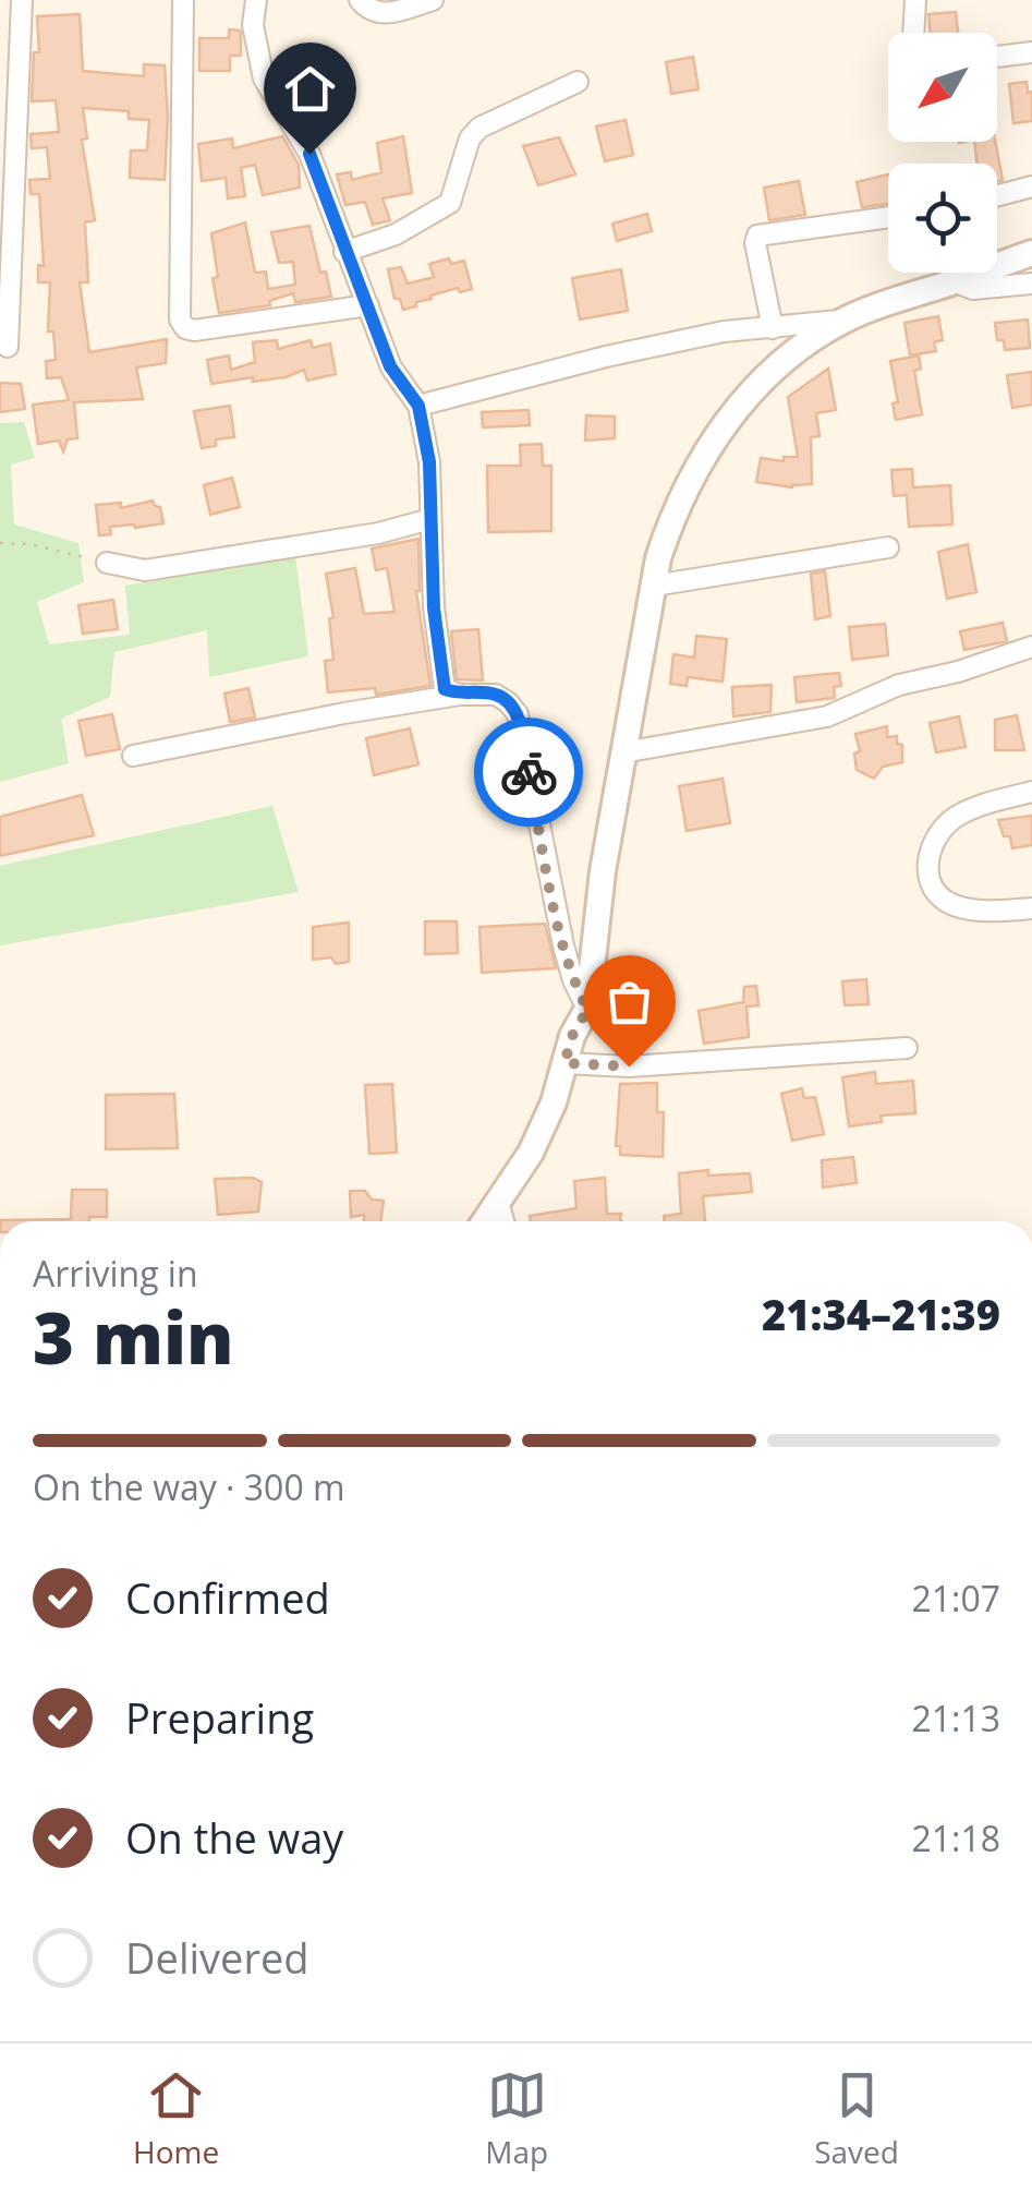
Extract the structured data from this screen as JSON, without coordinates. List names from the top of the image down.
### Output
{
  "north": "bottom left",
  "page": {
    "heading": ["3 min", "Arriving in", "21:34–21:39"],
    "bar": "On the way · 300 m",
    "list": [
      ["Confirmed", "21:07"],
      ["Preparing", "21:13"],
      ["On the way", "21:18"],
      "Delivered"
    ],
    "tabs": ["Home", "Map", "Saved"]
  }
}
